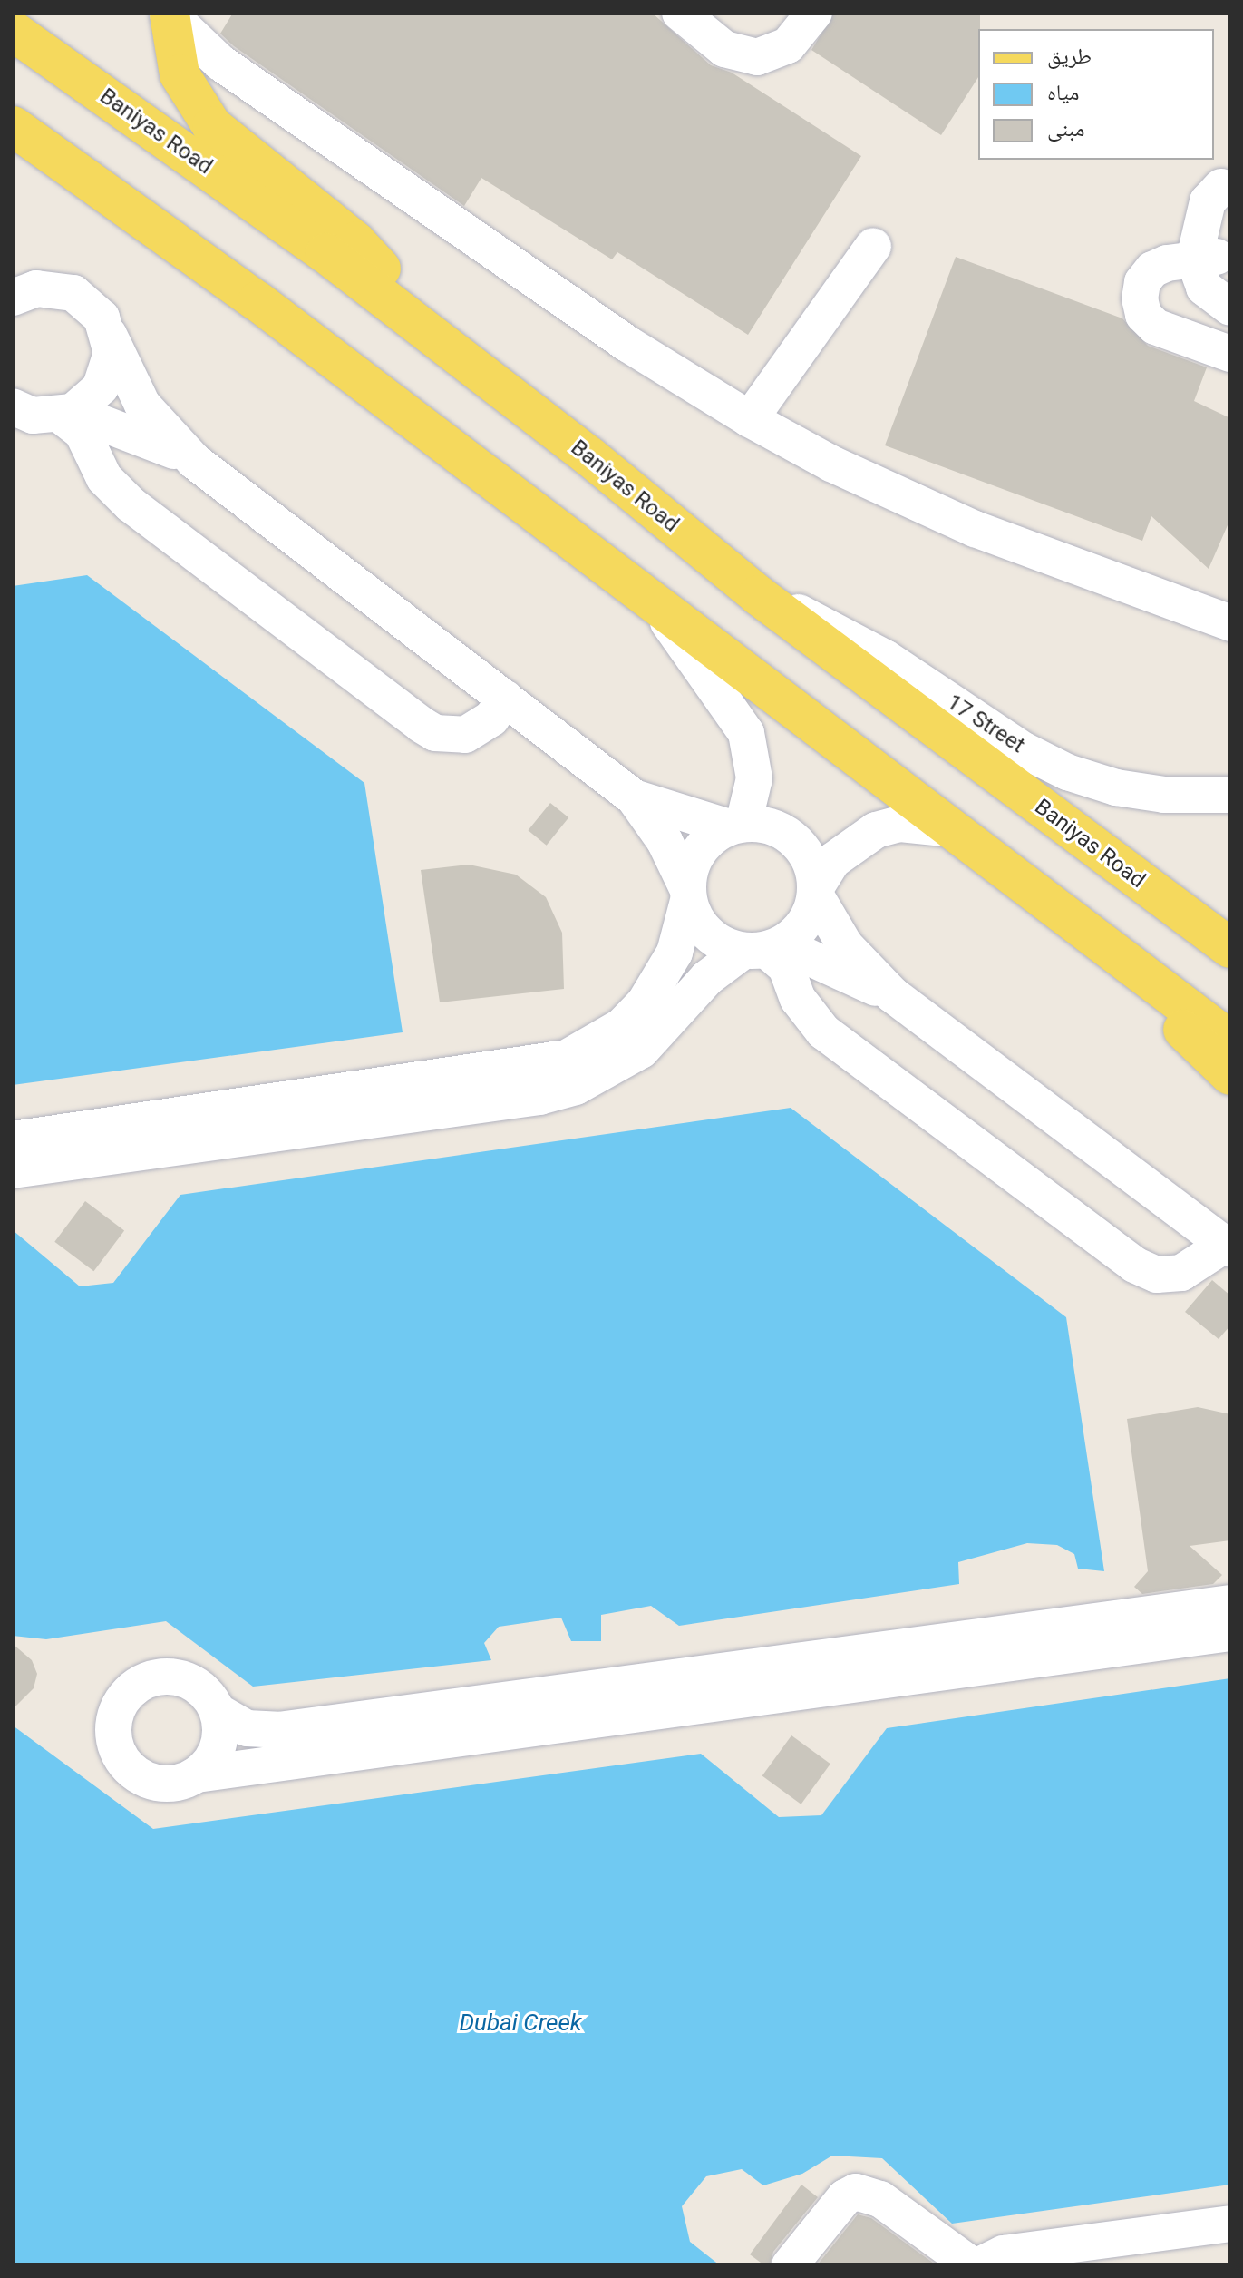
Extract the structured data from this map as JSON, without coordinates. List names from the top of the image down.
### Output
{
  "streets": {
    "main road": ["Baniyas Road"],
    "street": ["17 Street"]
  },
  "crossings": [
    ["Baniyas Road", "17 Street"]
  ],
  "water": ["Dubai Creek"],
  "legend": ["طريق", "مياه", "مبنى"]
}
